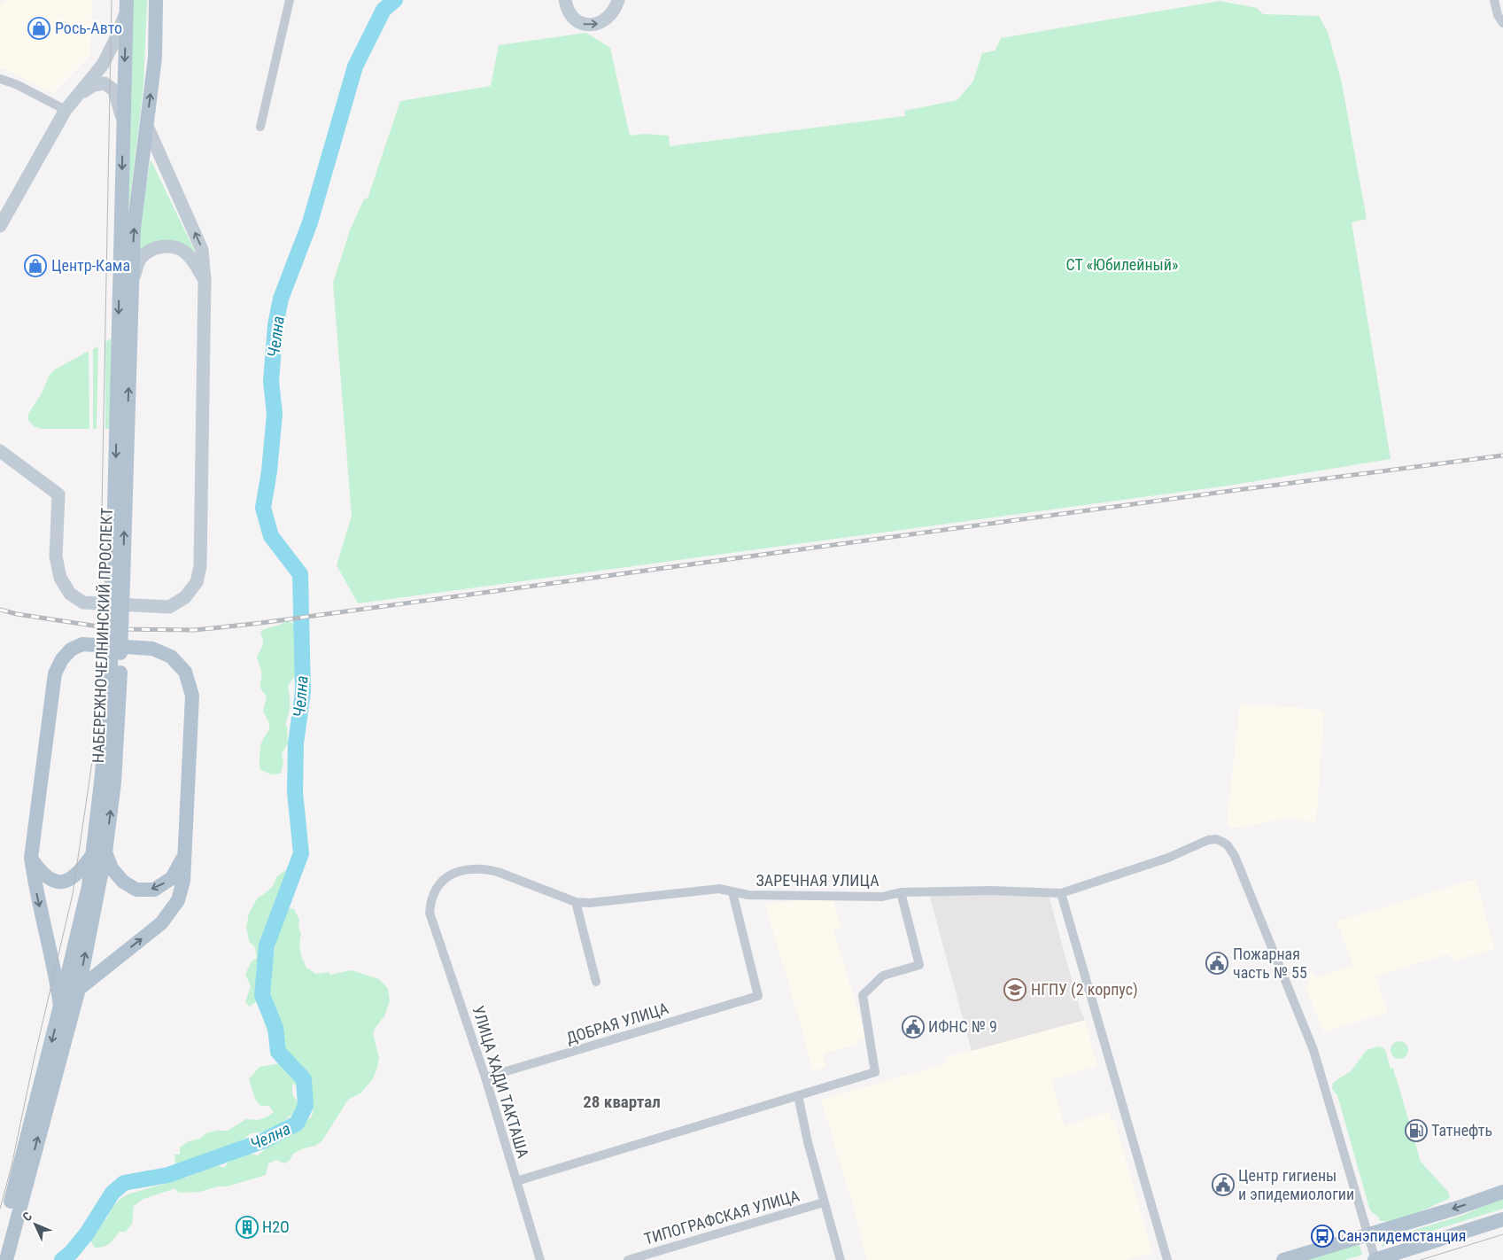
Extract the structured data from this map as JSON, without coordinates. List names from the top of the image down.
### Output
{
  "streets": {
    "main road": ["НАБЕРЕЖНОЧЕЛНИНСКИЙ ПРОСПЕКТ"],
    "street": [
      "ЗАРЕЧНАЯ УЛИЦА",
      "ДОБРАЯ УЛИЦА",
      "УЛИЦА ХАДИ ТАКТАША",
      "ТИПОГРАФСКАЯ УЛИЦА"
    ]
  },
  "crossings": [
    ["ЗАРЕЧНАЯ УЛИЦА", "ДОБРАЯ УЛИЦА"],
    ["ЗАРЕЧНАЯ УЛИЦА", "УЛИЦА ХАДИ ТАКТАША"],
    ["ДОБРАЯ УЛИЦА", "УЛИЦА ХАДИ ТАКТАША"]
  ],
  "districts": ["28 квартал"],
  "water": ["Челна"],
  "parks": ["СТ «Юбилейный»"],
  "places": {
    "shop": ["Рось-Авто", "Центр-Кама"],
    "public building": ["Пожарная часть № 55", "ИФНС № 9", "Центр гигиены и эпидемиологии"],
    "school or university": ["НГПУ (2 корпус)"],
    "fuel station": ["Татнефть"],
    "building": ["H2O"],
    "bus stop": ["Санэпидемстанция"]
  },
  "north": "top left"
}
